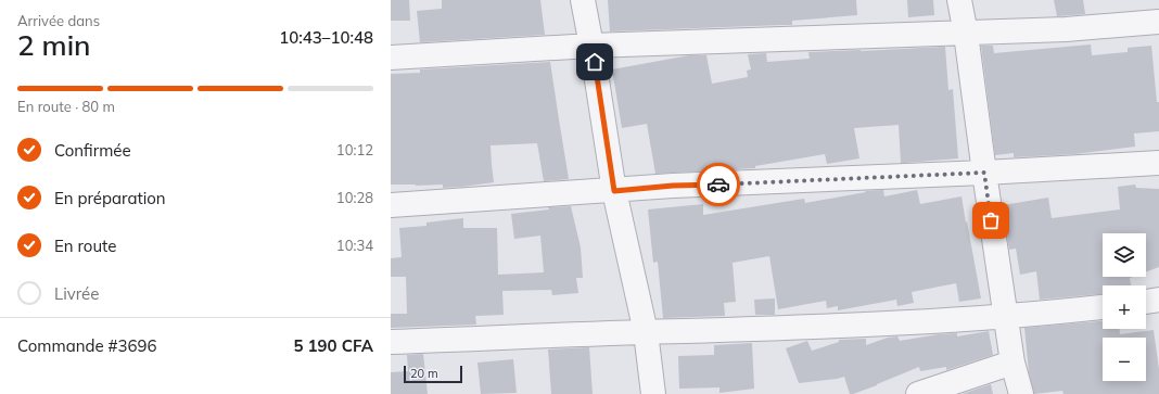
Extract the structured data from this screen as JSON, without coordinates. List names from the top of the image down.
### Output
{
  "scale_bar": "20 m",
  "page": {
    "heading": ["2 min", "Arrivée dans", "10:43–10:48"],
    "panel": ["Commande #3696", "5 190 CFA"],
    "bar": "En route · 80 m",
    "list": [
      ["Confirmée", "10:12"],
      ["En préparation", "10:28"],
      ["En route", "10:34"],
      "Livrée"
    ],
    "map_buttons": ["+", "−"],
    "scale": "20 m"
  }
}
